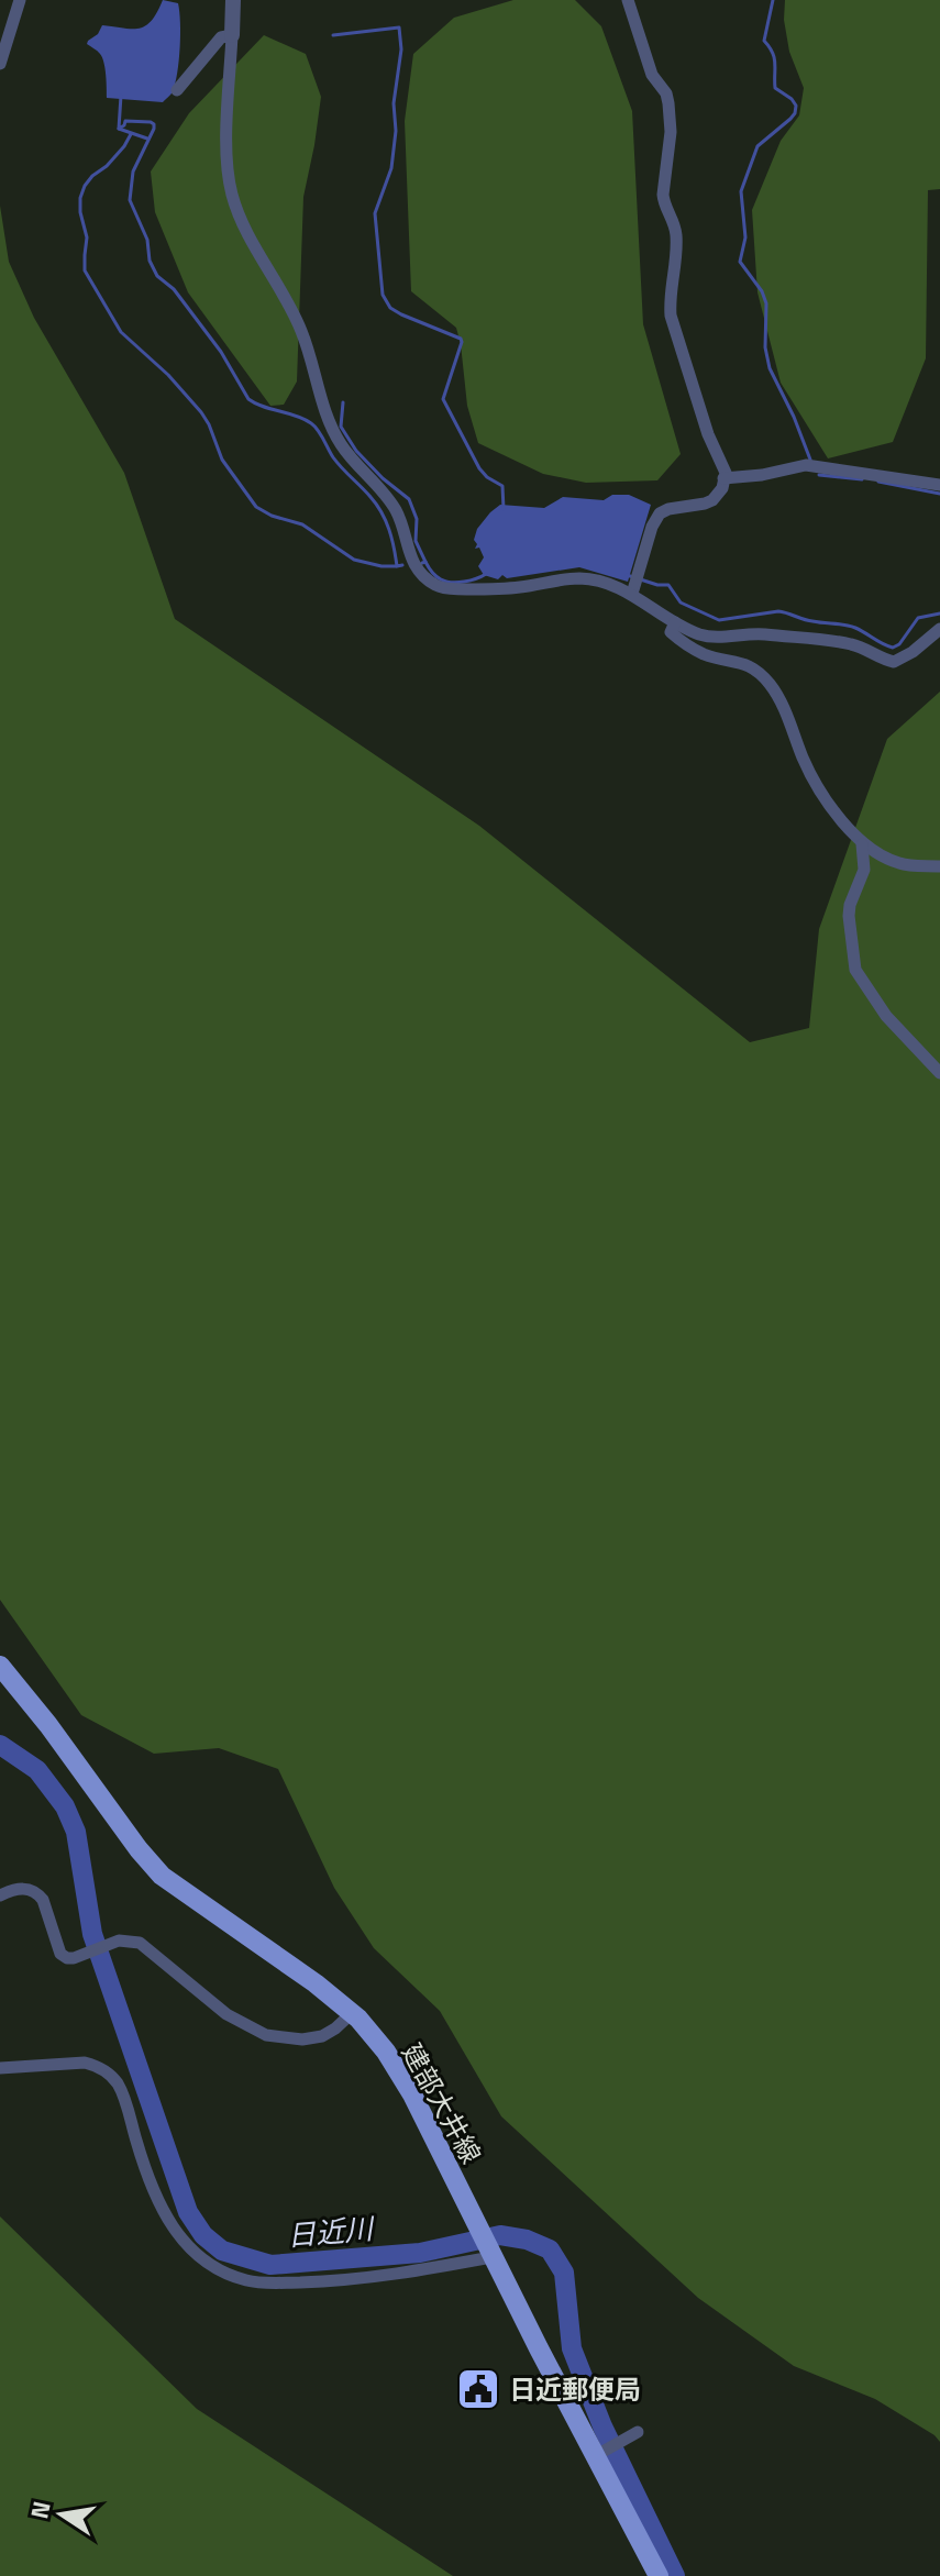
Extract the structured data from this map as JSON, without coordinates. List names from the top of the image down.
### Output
{
  "streets": {
    "main road": ["建部大井線"]
  },
  "water": ["日近川"],
  "places": {
    "public building": ["日近郵便局"]
  },
  "north": "left"
}
